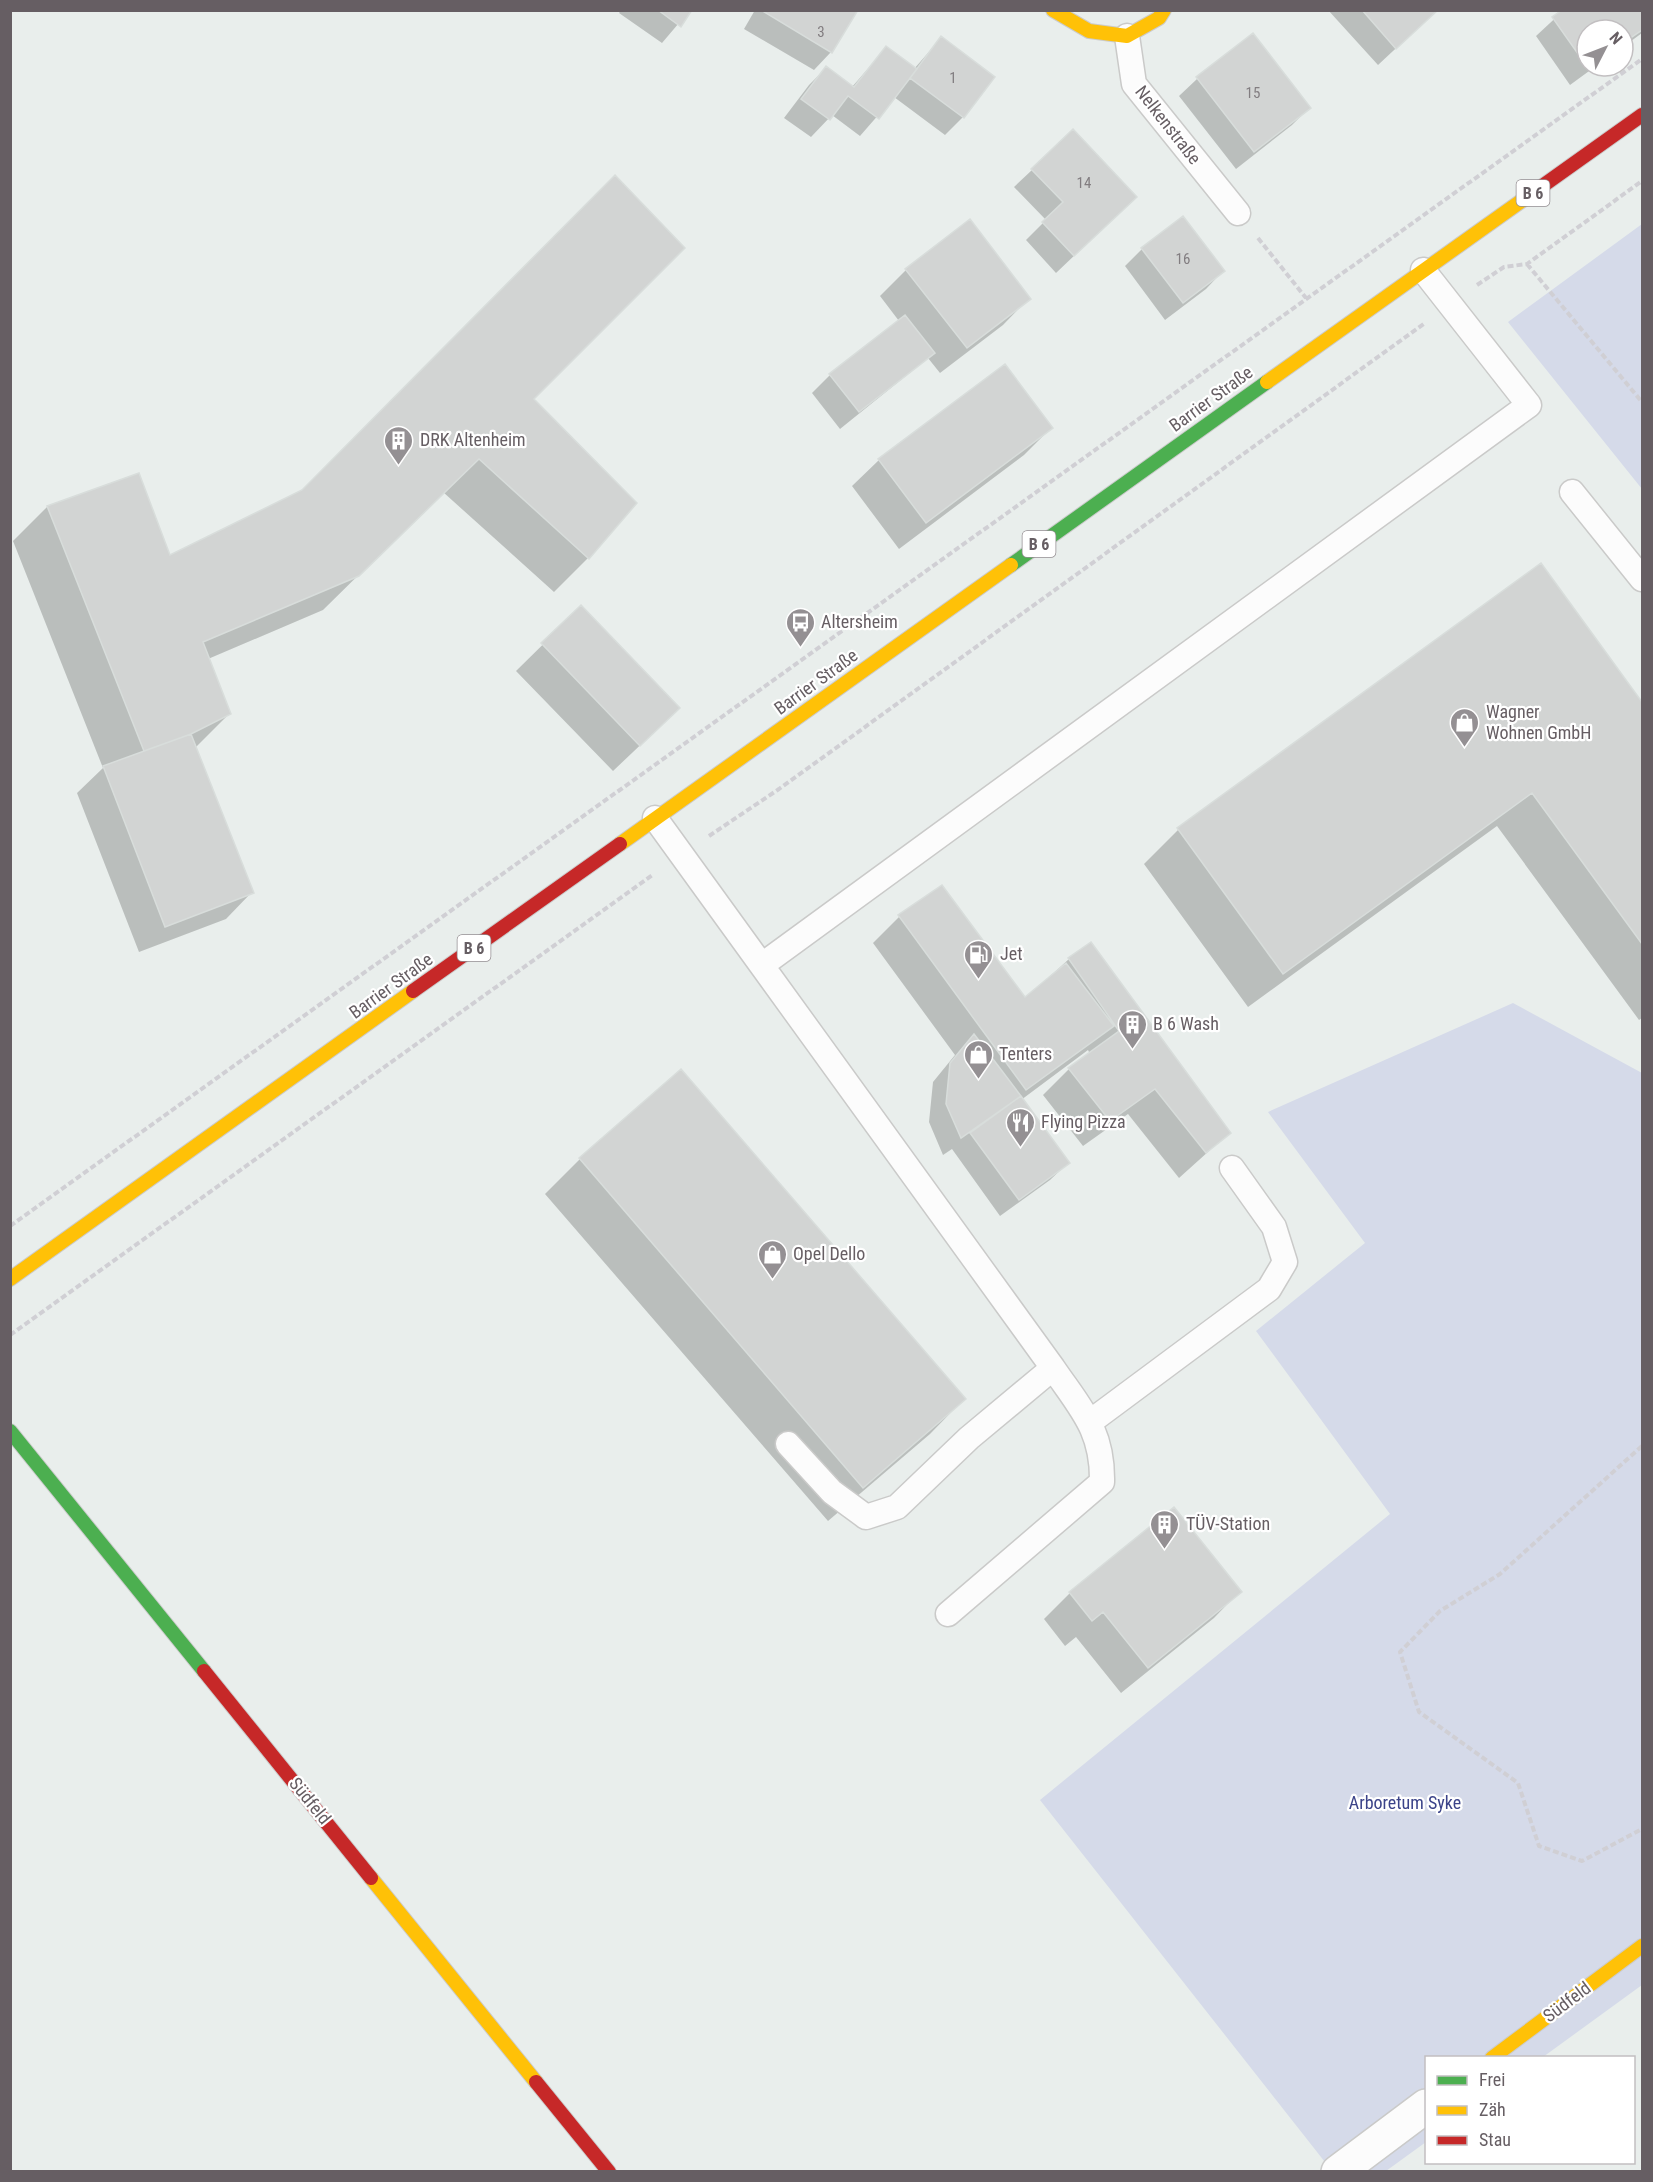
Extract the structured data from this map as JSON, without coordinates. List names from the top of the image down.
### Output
{
  "streets": {
    "main road": ["B 6", "Barrier Straße", "Südfeld"],
    "lane": ["Nelkenstraße"]
  },
  "parks": ["Arboretum Syke"],
  "places": {
    "building": ["DRK Altenheim", "B 6 Wash", "TÜV-Station"],
    "bus stop": ["Altersheim"],
    "shop": ["Wagner Wohnen GmbH", "Tenters", "Opel Dello"],
    "fuel station": ["Jet"],
    "restaurant": ["Flying Pizza"]
  },
  "house_numbers": [
    "3",
    "1",
    "15",
    "14",
    "16"
  ],
  "legend": ["Frei", "Zäh", "Stau"],
  "north": "top right"
}
